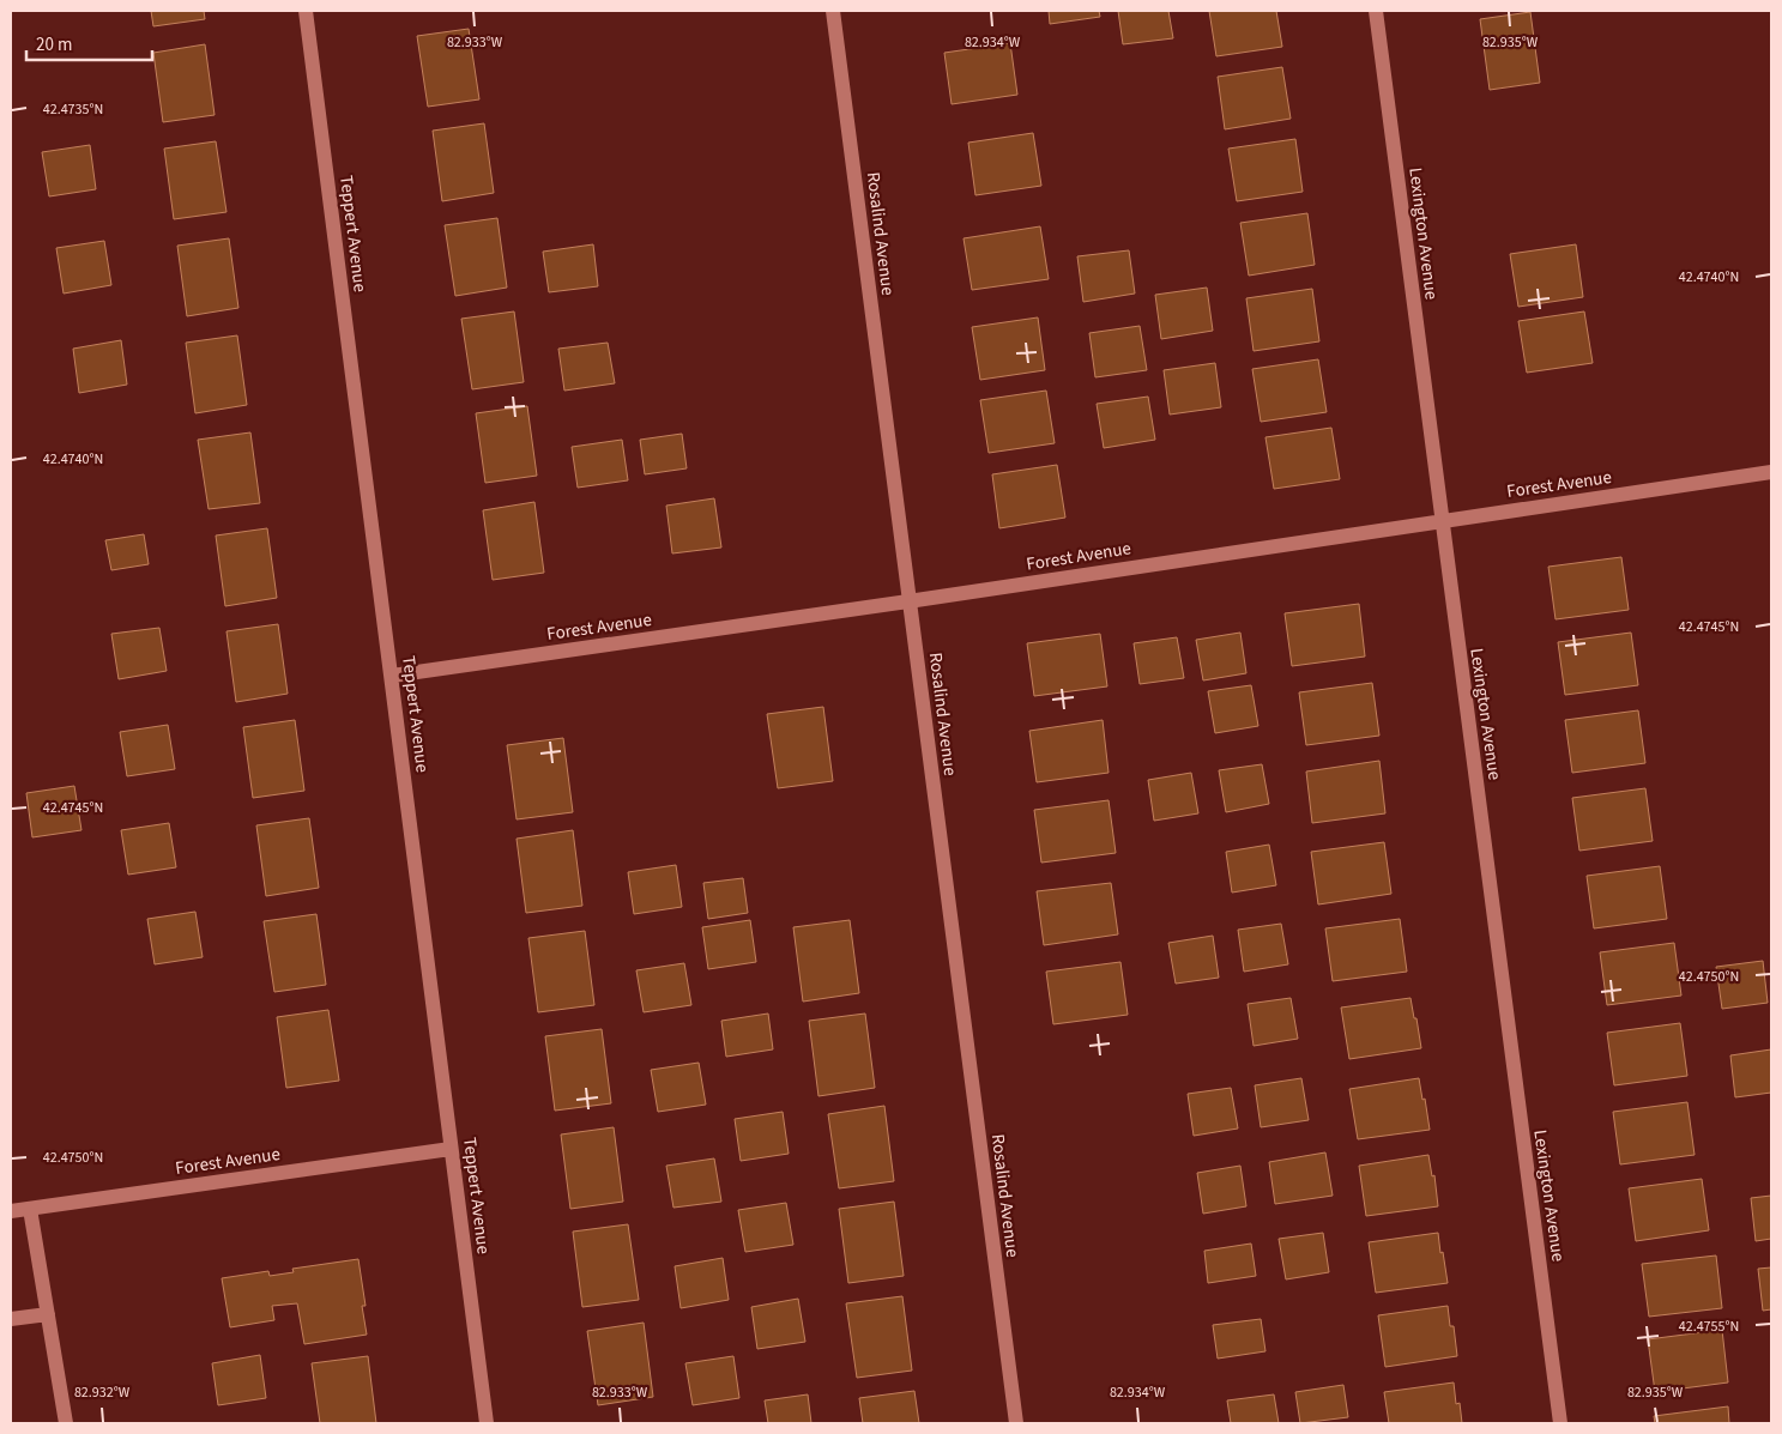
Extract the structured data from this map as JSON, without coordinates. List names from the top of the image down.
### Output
{
  "streets": {
    "street": [
      "Teppert Avenue",
      "Rosalind Avenue",
      "Lexington Avenue",
      "Forest Avenue"
    ]
  },
  "crossings": [
    ["Teppert Avenue", "Forest Avenue"],
    ["Rosalind Avenue", "Forest Avenue"],
    ["Lexington Avenue", "Forest Avenue"]
  ],
  "scale_bar": "20 m",
  "coordinates": [
    "82.933°W",
    "82.934°W",
    "82.935°W",
    "42.4735°N",
    "42.4740°N",
    "42.4745°N",
    "42.4750°N",
    "42.4755°N",
    "82.932°W"
  ]
}
